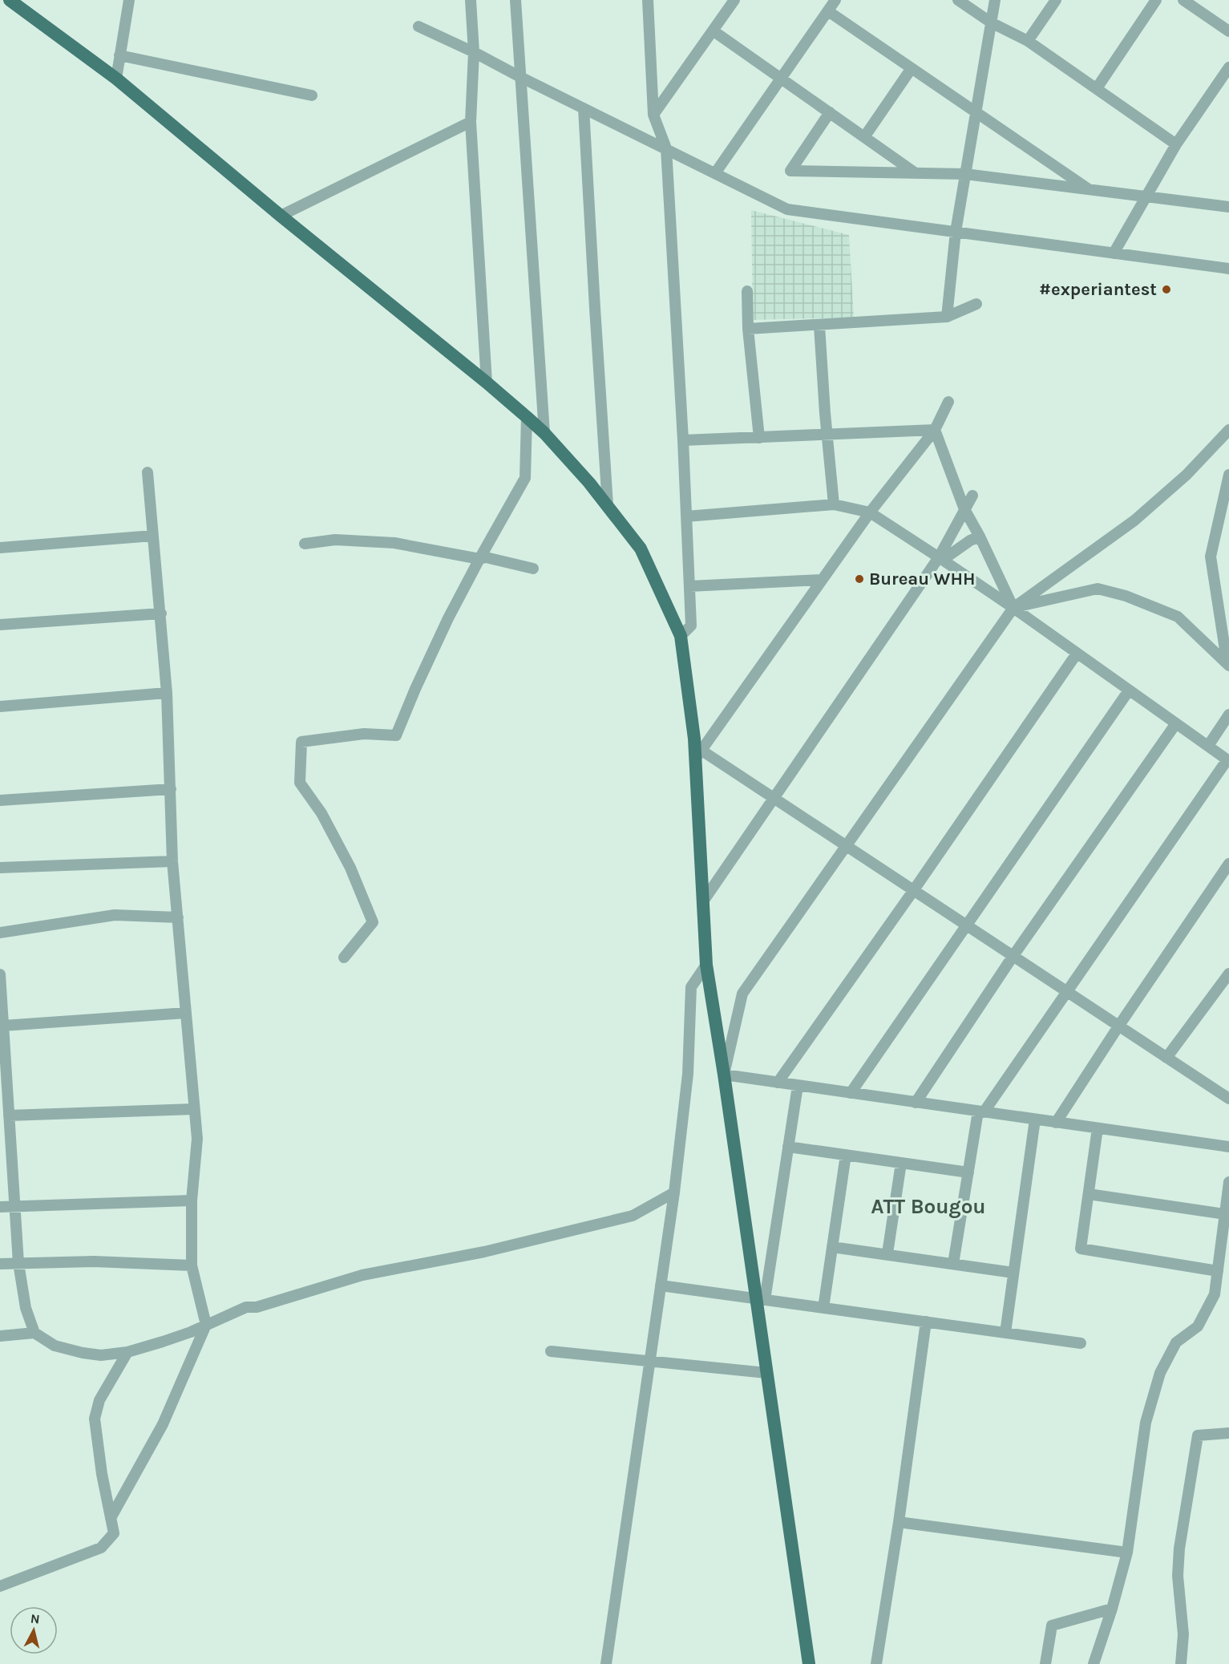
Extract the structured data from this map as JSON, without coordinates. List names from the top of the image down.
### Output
{
  "districts": ["ATT Bougou"],
  "places": ["#experiantest", "Bureau WHH"],
  "north": "top"
}
